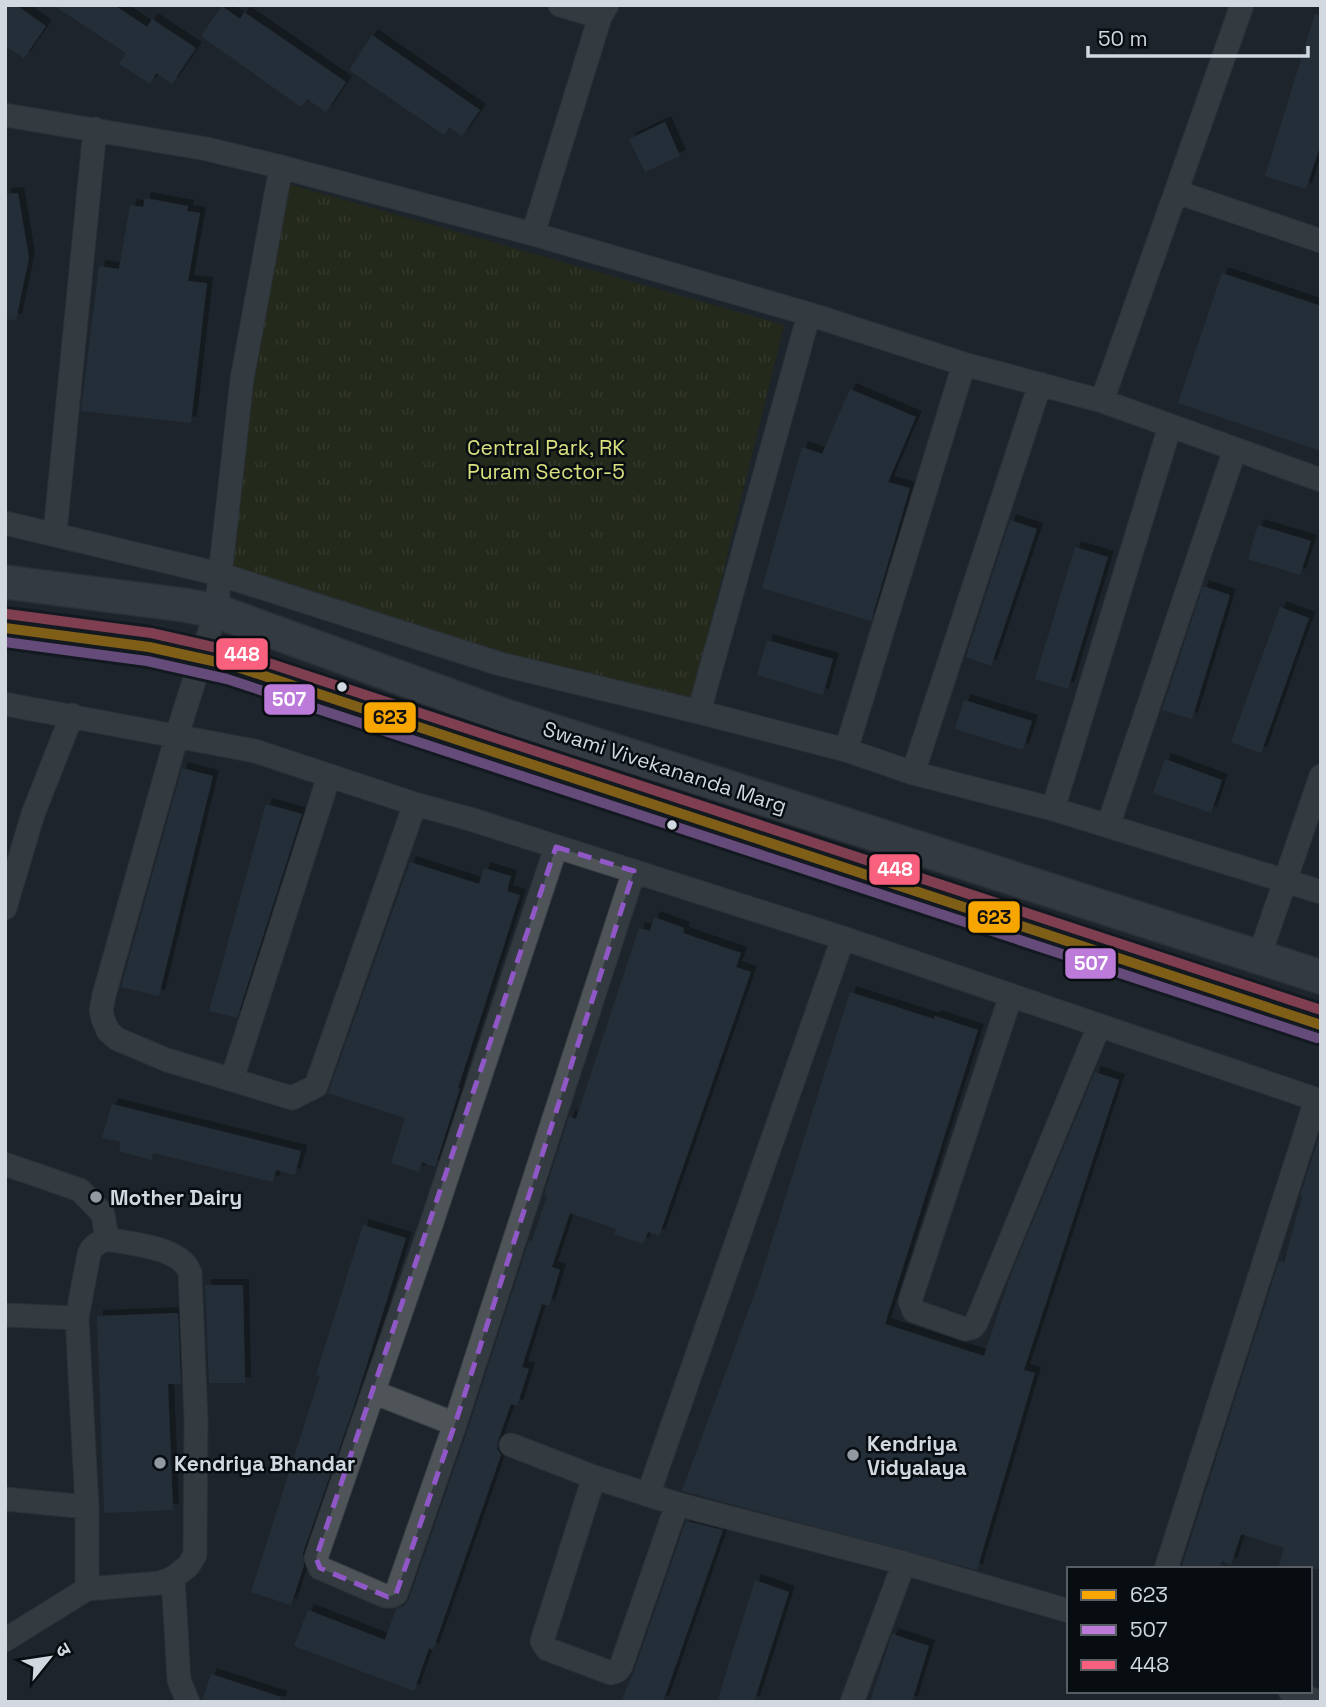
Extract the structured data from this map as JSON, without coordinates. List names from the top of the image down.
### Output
{
  "streets": {
    "street": ["Swami Vivekananda Marg"]
  },
  "parks": ["Central Park, RK Puram Sector-5"],
  "places": ["Mother Dairy", "Kendriya Vidyalaya", "Kendriya Bhandar"],
  "lines": ["transit line 448", "transit line 623", "transit line 507"],
  "legend": ["623", "507", "448"],
  "scale_bar": "50 m",
  "north": "top right"
}
